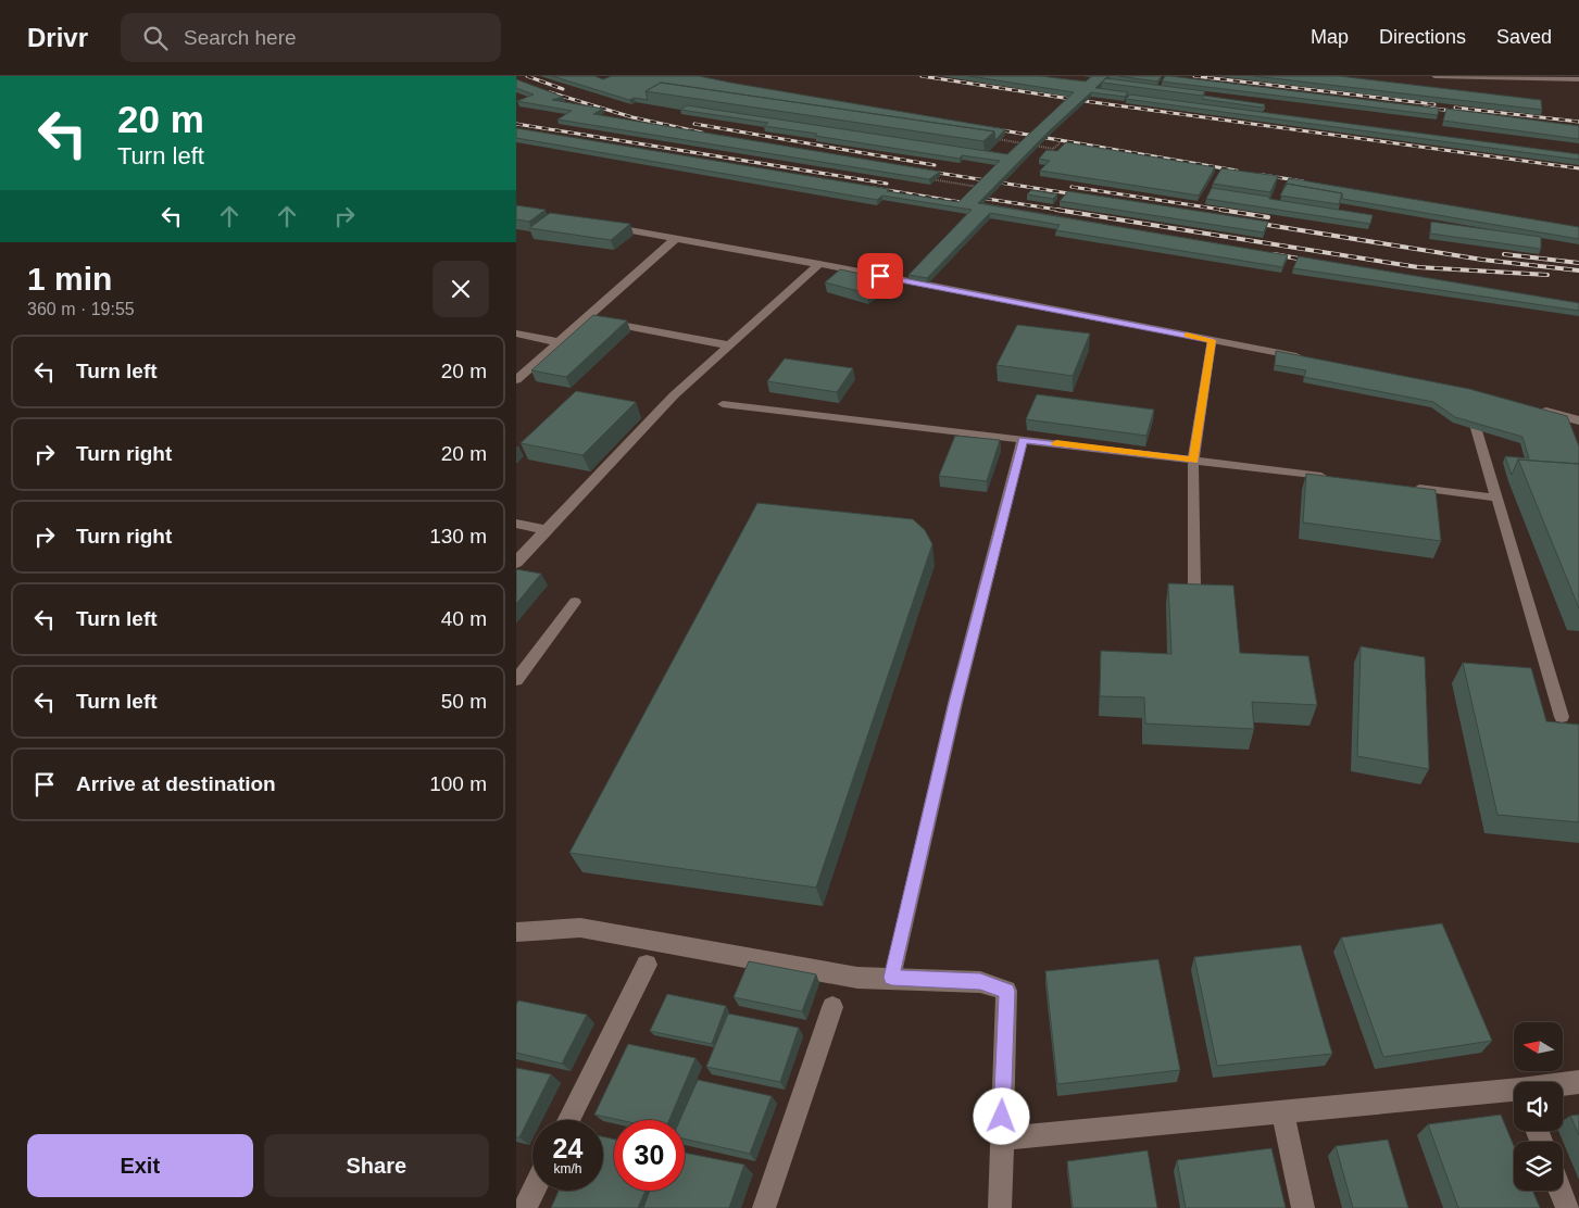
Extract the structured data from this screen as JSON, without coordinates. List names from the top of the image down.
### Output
{
  "north": "left",
  "page": {
    "header": "Drivr",
    "search": "Search here",
    "nav": ["Map", "Directions", "Saved"],
    "turn": ["20 m", "Turn left"],
    "heading": ["1 min", "360 m · 19:55"],
    "list": [
      {
        "name": "Turn left",
        "value": "20 m"
      },
      {
        "name": "Turn right",
        "value": "20 m"
      },
      {
        "name": "Turn right",
        "value": "130 m"
      },
      {
        "name": "Turn left",
        "value": "40 m"
      },
      {
        "name": "Turn left",
        "value": "50 m"
      },
      {
        "name": "Arrive at destination",
        "value": "100 m"
      }
    ],
    "speed": "24 km/h",
    "limit": "30",
    "buttons": ["Exit", "Share"]
  }
}
